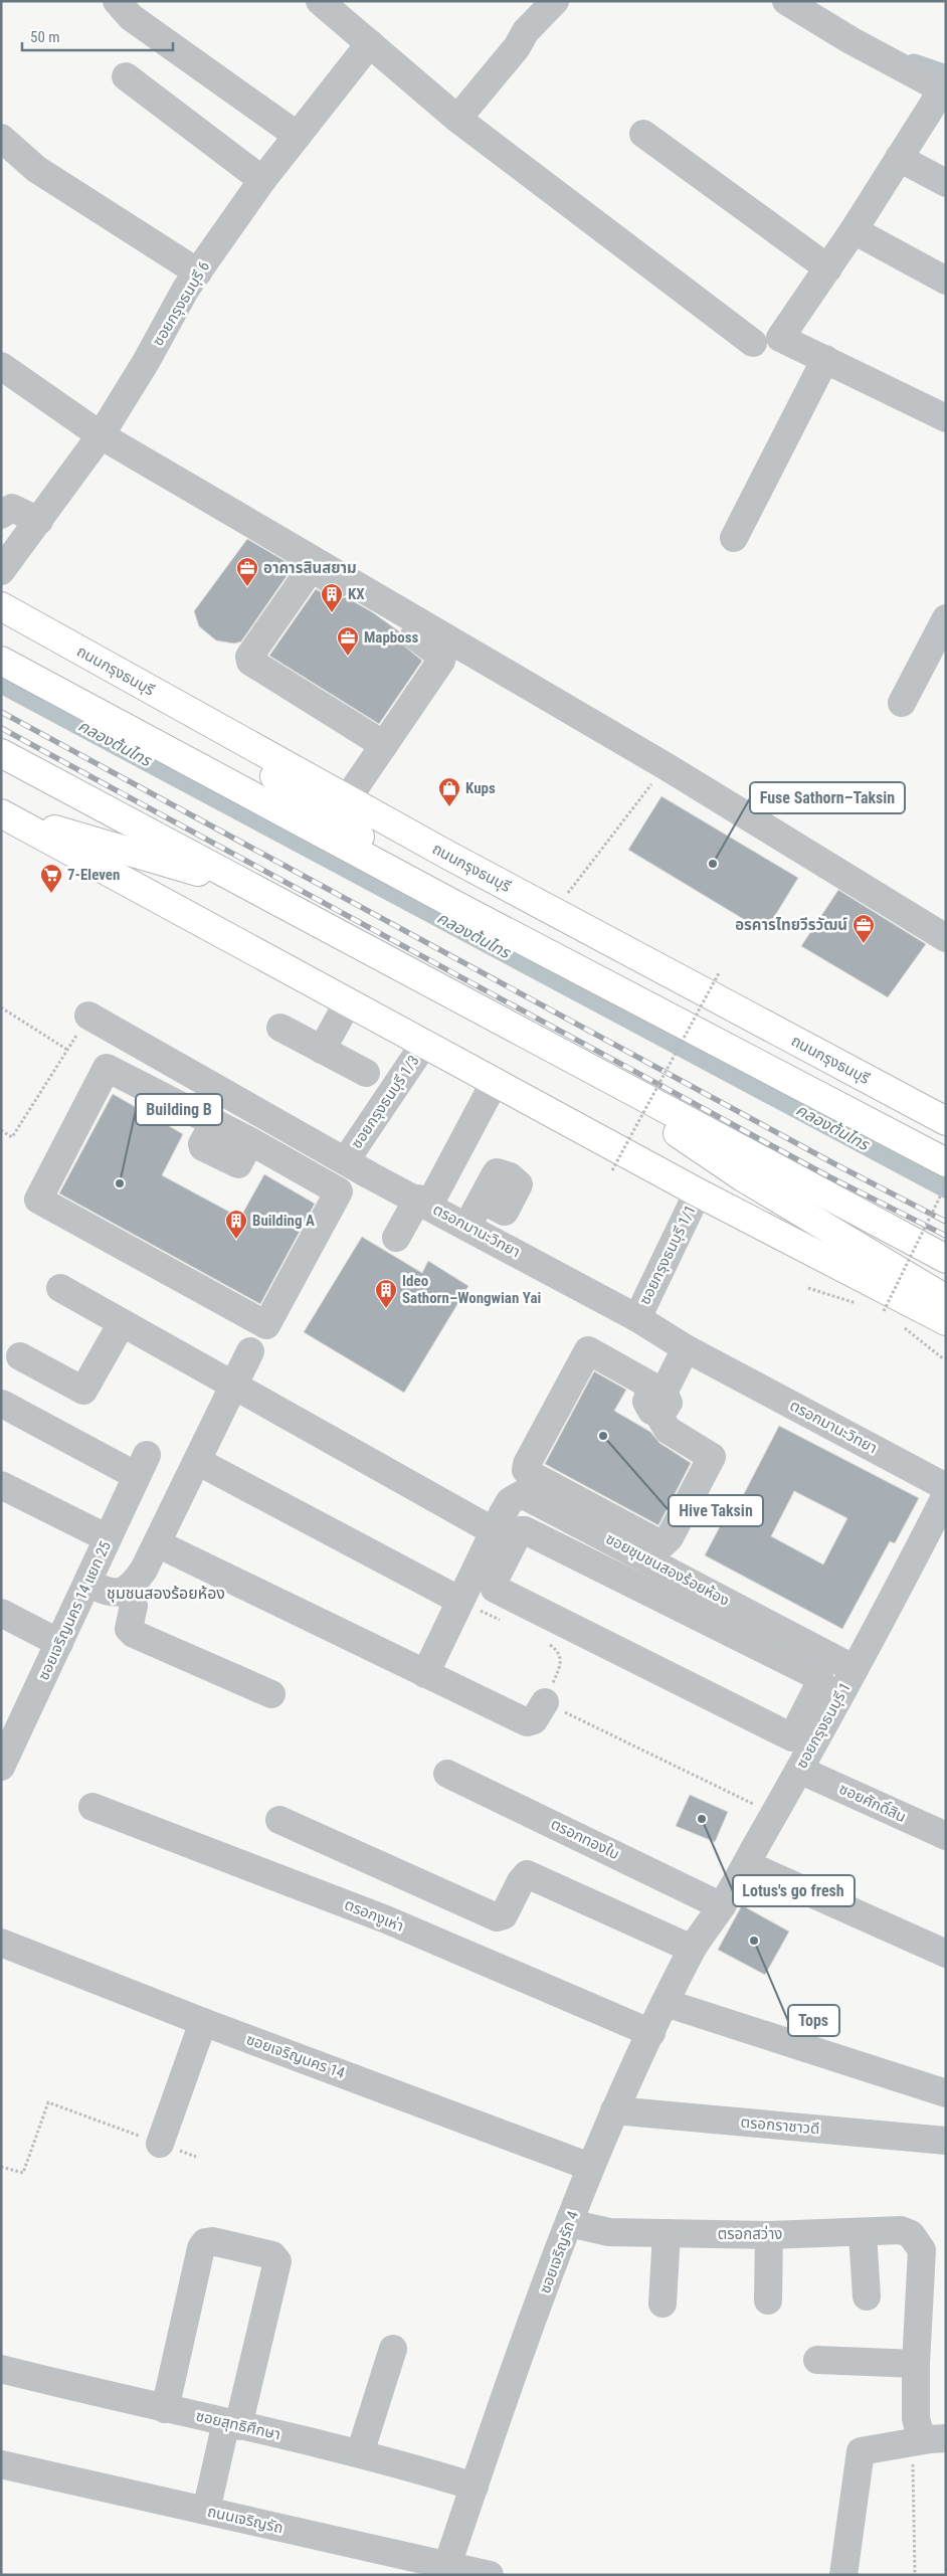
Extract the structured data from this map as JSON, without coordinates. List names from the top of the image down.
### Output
{
  "streets": {
    "main road": ["ถนนกรุงธนบุรี"],
    "street": [
      "ซอยกรุงธนบุรี 6",
      "ซอยกรุงธนบุรี 1/3",
      "ตรอกมานะวิทยา",
      "ซอยกรุงธนบุรี 1/1",
      "ซอยชุมชนสองร้อยห้อง",
      "ซอยเจริญนคร 14 แยก 25",
      "ซอยกรุงธนบุรี 1",
      "ซอยศักดิ์สิน",
      "ตรอกทองใบ",
      "ตรอกงูเห่า",
      "ซอยเจริญนคร 14",
      "ตรอกราชาวดี",
      "ตรอกสว่าง",
      "ซอยเจริญรัถ 4",
      "ซอยสุทธิศึกษา",
      "ถนนเจริญรัถ"
    ]
  },
  "crossings": [
    ["ซอยกรุงธนบุรี 1/3", "ตรอกมานะวิทยา"],
    ["ตรอกมานะวิทยา", "ซอยกรุงธนบุรี 1/1"],
    ["ซอยชุมชนสองร้อยห้อง", "ซอยกรุงธนบุรี 1"],
    ["ซอยกรุงธนบุรี 1", "ซอยศักดิ์สิน"],
    ["ซอยกรุงธนบุรี 1", "ตรอกทองใบ"],
    ["ซอยกรุงธนบุรี 1", "ซอยเจริญรัถ 4"],
    ["ตรอกงูเห่า", "ซอยเจริญรัถ 4"],
    ["ซอยเจริญนคร 14", "ซอยเจริญรัถ 4"],
    ["ตรอกราชาวดี", "ซอยเจริญรัถ 4"],
    ["ตรอกสว่าง", "ซอยเจริญรัถ 4"],
    ["ซอยเจริญรัถ 4", "ซอยสุทธิศึกษา"],
    ["ซอยเจริญรัถ 4", "ถนนเจริญรัถ"]
  ],
  "districts": ["ชุมชนสองร้อยห้อง"],
  "water": ["คลองต้นไทร"],
  "places": {
    "office": ["อาคารสินสยาม", "Mapboss", "อรคารไทยวีรวัฒน์"],
    "building": ["KX", "Building A", "Ideo Sathorn–Wongwian Yai"],
    "shop": ["Kups"],
    "other": [
      "Fuse Sathorn–Taksin",
      "Building B",
      "Hive Taksin",
      "Lotus's go fresh",
      "Tops"
    ],
    "supermarket": ["7-Eleven"]
  },
  "scale_bar": "50 m"
}
